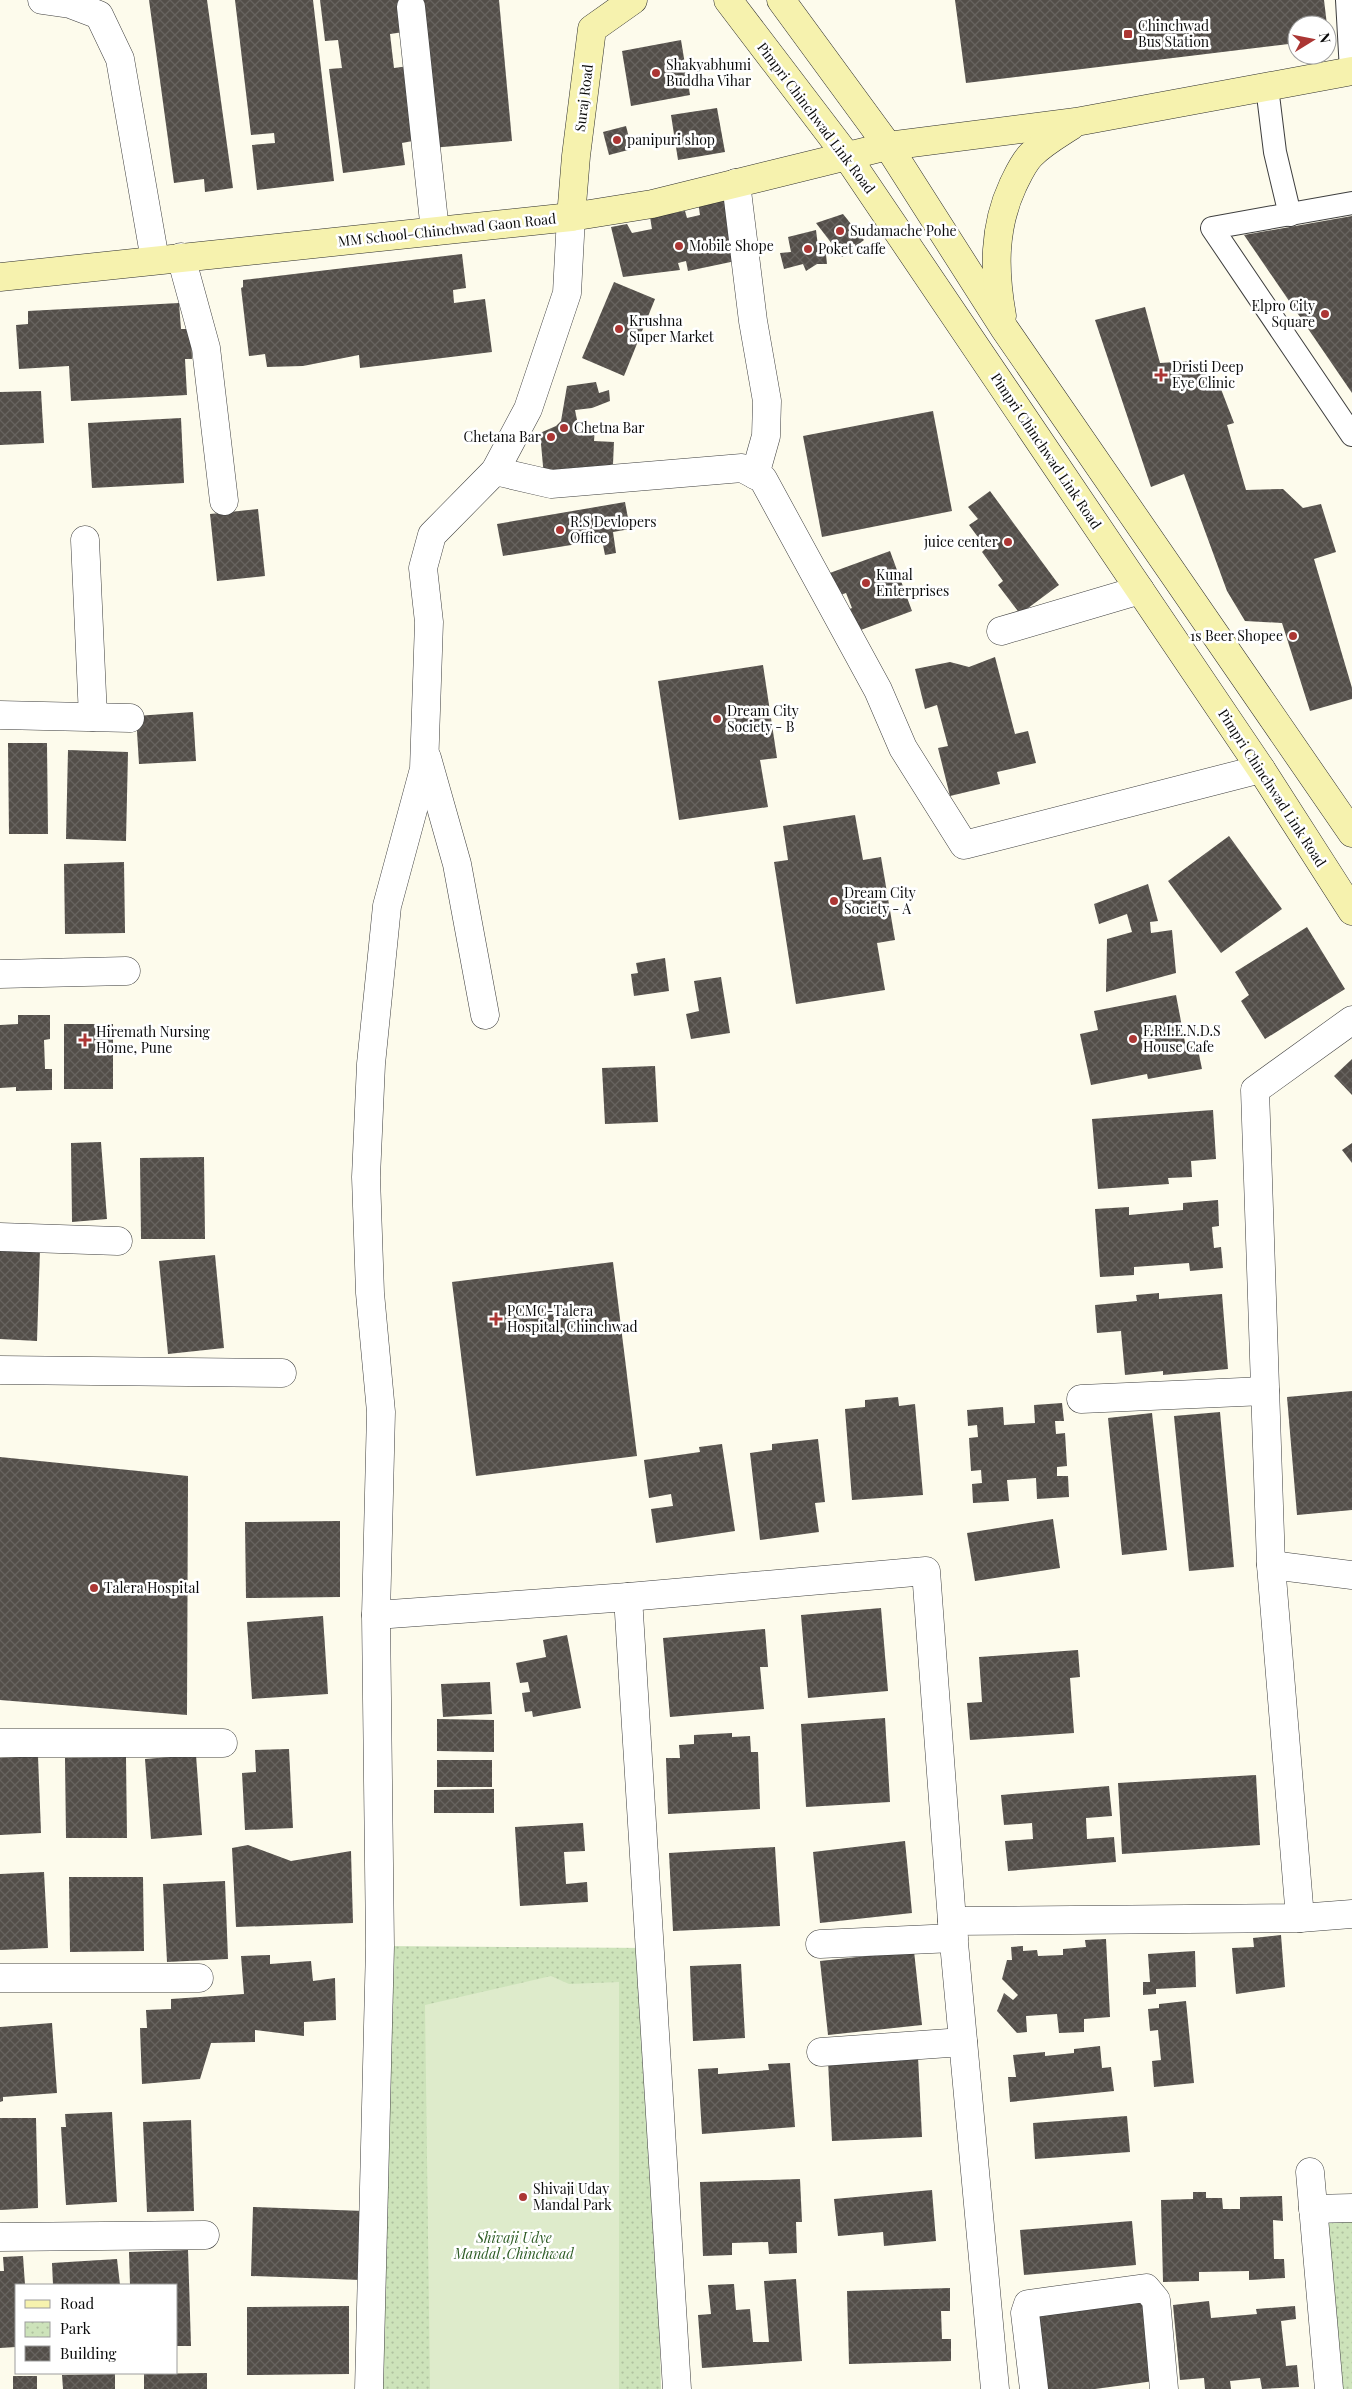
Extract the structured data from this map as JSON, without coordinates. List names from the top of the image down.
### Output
{
  "streets": {
    "main road": ["Suraj Road", "Pimpri Chinchwad Link Road", "MM School-Chinchwad Gaon Road"]
  },
  "crossings": [
    ["Suraj Road", "MM School-Chinchwad Gaon Road"],
    ["Pimpri Chinchwad Link Road", "MM School-Chinchwad Gaon Road"]
  ],
  "parks": ["Shivaji Udye Mandal ,Chinchwad"],
  "places": {
    "transit": ["Chinchwad Bus Station"],
    "other": [
      "Shakyabhumi Buddha Vihar",
      "panipuri shop",
      "Sudamache Pohe",
      "Mobile Shope",
      "Poket caffe",
      "Elpro City Square",
      "Krushna Super Market",
      "Chetna Bar",
      "Chetana Bar",
      "R.S Devlopers Office",
      "juice center",
      "Kunal Enterprises",
      "1s Beer Shopee",
      "Dream City Society - B",
      "Dream City Society - A",
      "F.R.I.E.N.D.S House Cafe",
      "Talera Hospital",
      "Shivaji Uday Mandal Park"
    ],
    "health": ["Dristi Deep Eye Clinic", "Hiremath Nursing Home, Pune", "PCMC-Talera Hospital, Chinchwad"]
  },
  "legend": ["Road", "Park", "Building"],
  "north": "right"
}
